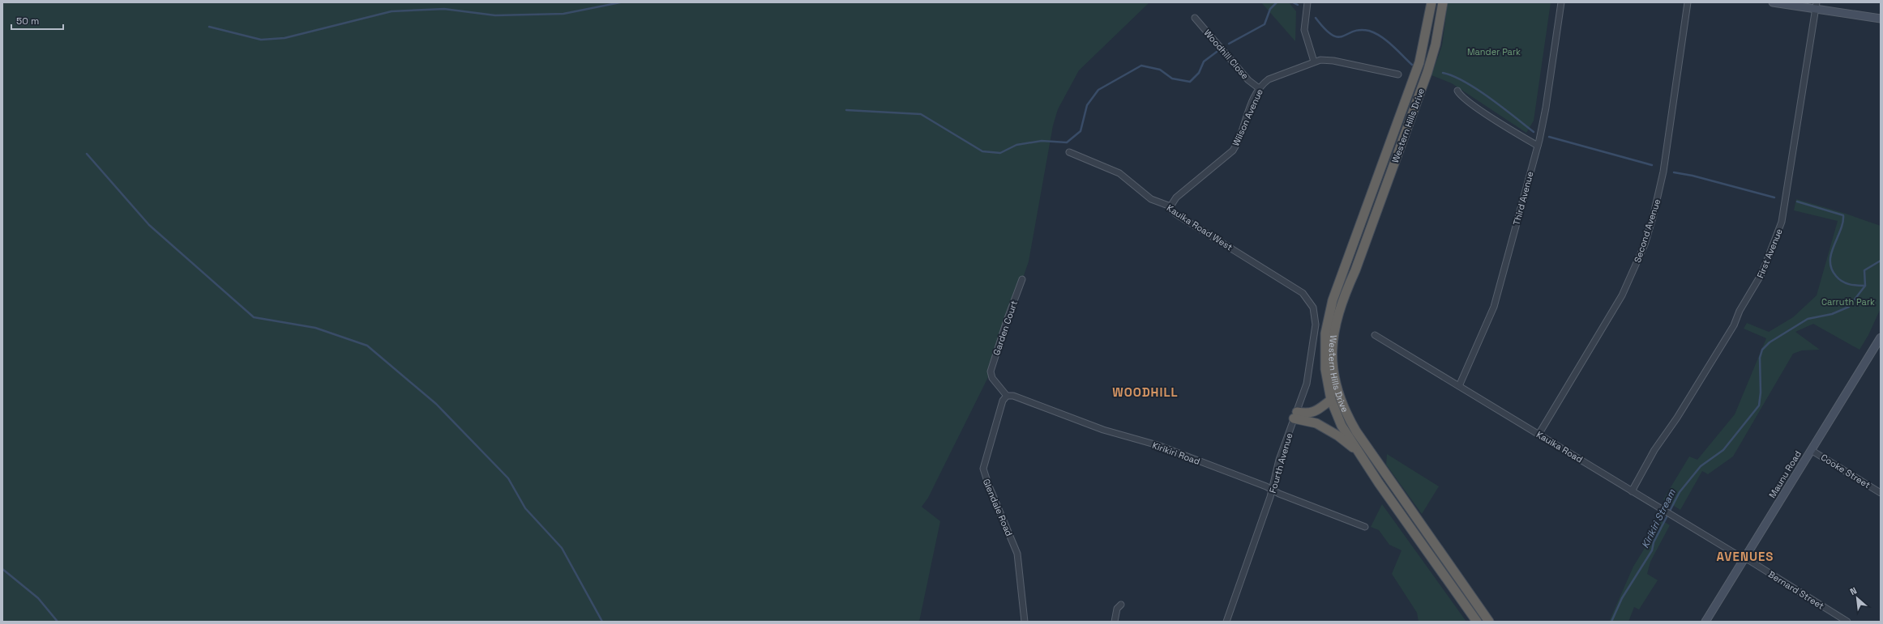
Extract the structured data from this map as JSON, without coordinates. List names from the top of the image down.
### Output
{
  "streets": {
    "highway": ["Western Hills Drive"],
    "main road": ["Maunu Road"],
    "street": [
      "Woodhill Close",
      "Wilson Avenue",
      "Third Avenue",
      "Kauika Road West",
      "Second Avenue",
      "First Avenue",
      "Garden Court",
      "Kauika Road",
      "Kirikiri Road",
      "Fourth Avenue",
      "Cooke Street",
      "Glendale Road",
      "Bernard Street"
    ]
  },
  "crossings": [
    ["Woodhill Close", "Wilson Avenue"],
    ["Wilson Avenue", "Kauika Road West"],
    ["Third Avenue", "Kauika Road"],
    ["Kauika Road West", "Fourth Avenue"],
    ["Second Avenue", "Kauika Road"],
    ["First Avenue", "Kauika Road"],
    ["Garden Court", "Kirikiri Road"],
    ["Garden Court", "Glendale Road"],
    ["Kauika Road", "Maunu Road"],
    ["Kauika Road", "Bernard Street"],
    ["Kirikiri Road", "Fourth Avenue"],
    ["Kirikiri Road", "Glendale Road"],
    ["Cooke Street", "Maunu Road"],
    ["Maunu Road", "Bernard Street"]
  ],
  "districts": ["WOODHILL", "AVENUES"],
  "water": ["Kirikiri Stream"],
  "parks": ["Mander Park", "Carruth Park"],
  "scale_bar": "50 m",
  "north": "top left"
}
